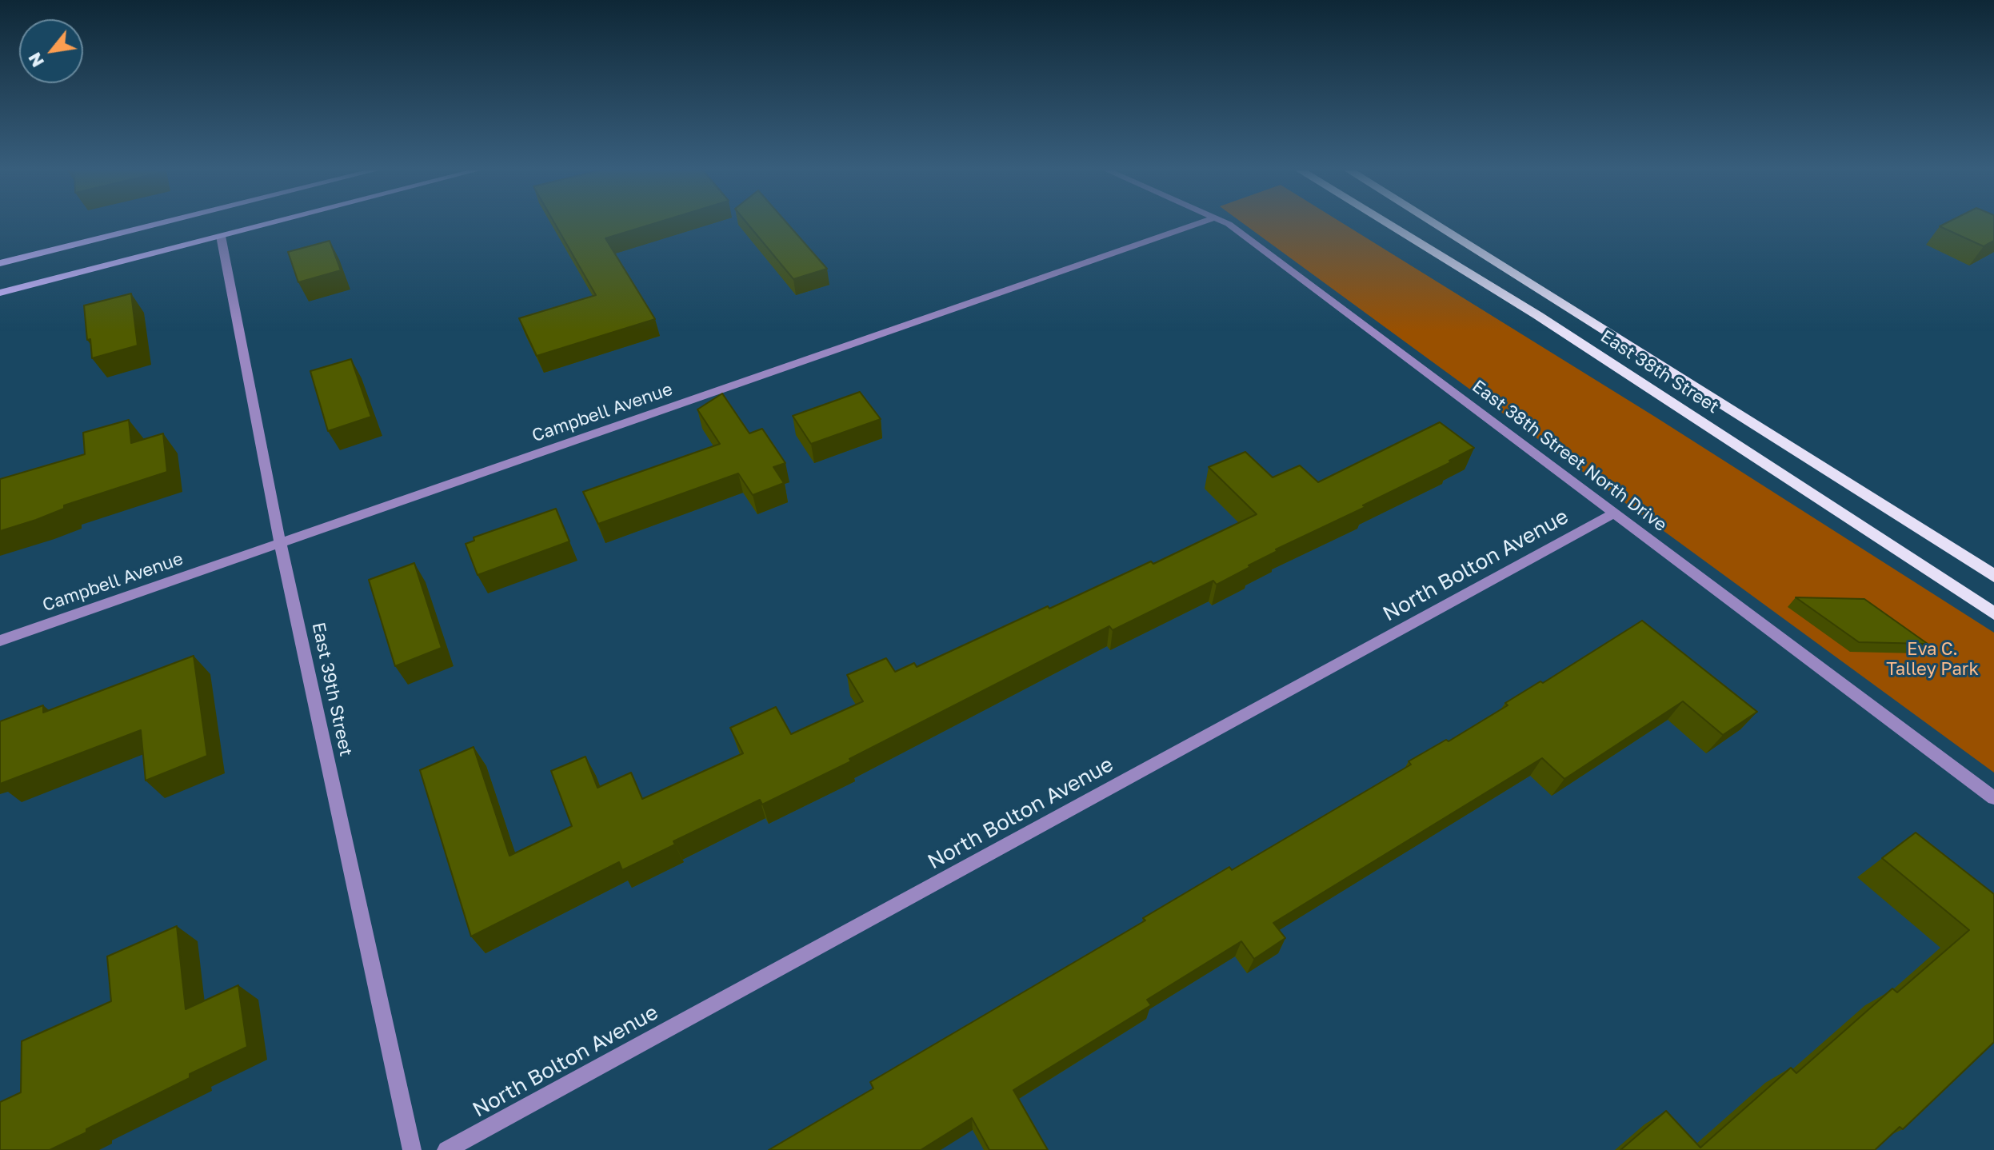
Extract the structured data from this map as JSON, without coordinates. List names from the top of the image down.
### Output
{
  "streets": {
    "main road": ["East 38th Street"],
    "street": [
      "Campbell Avenue",
      "East 38th Street North Drive",
      "North Bolton Avenue",
      "East 39th Street"
    ]
  },
  "crossings": [
    ["Campbell Avenue", "East 39th Street"],
    ["East 38th Street North Drive", "North Bolton Avenue"]
  ],
  "parks": ["Eva C. Talley Park"],
  "north": "bottom left"
}
